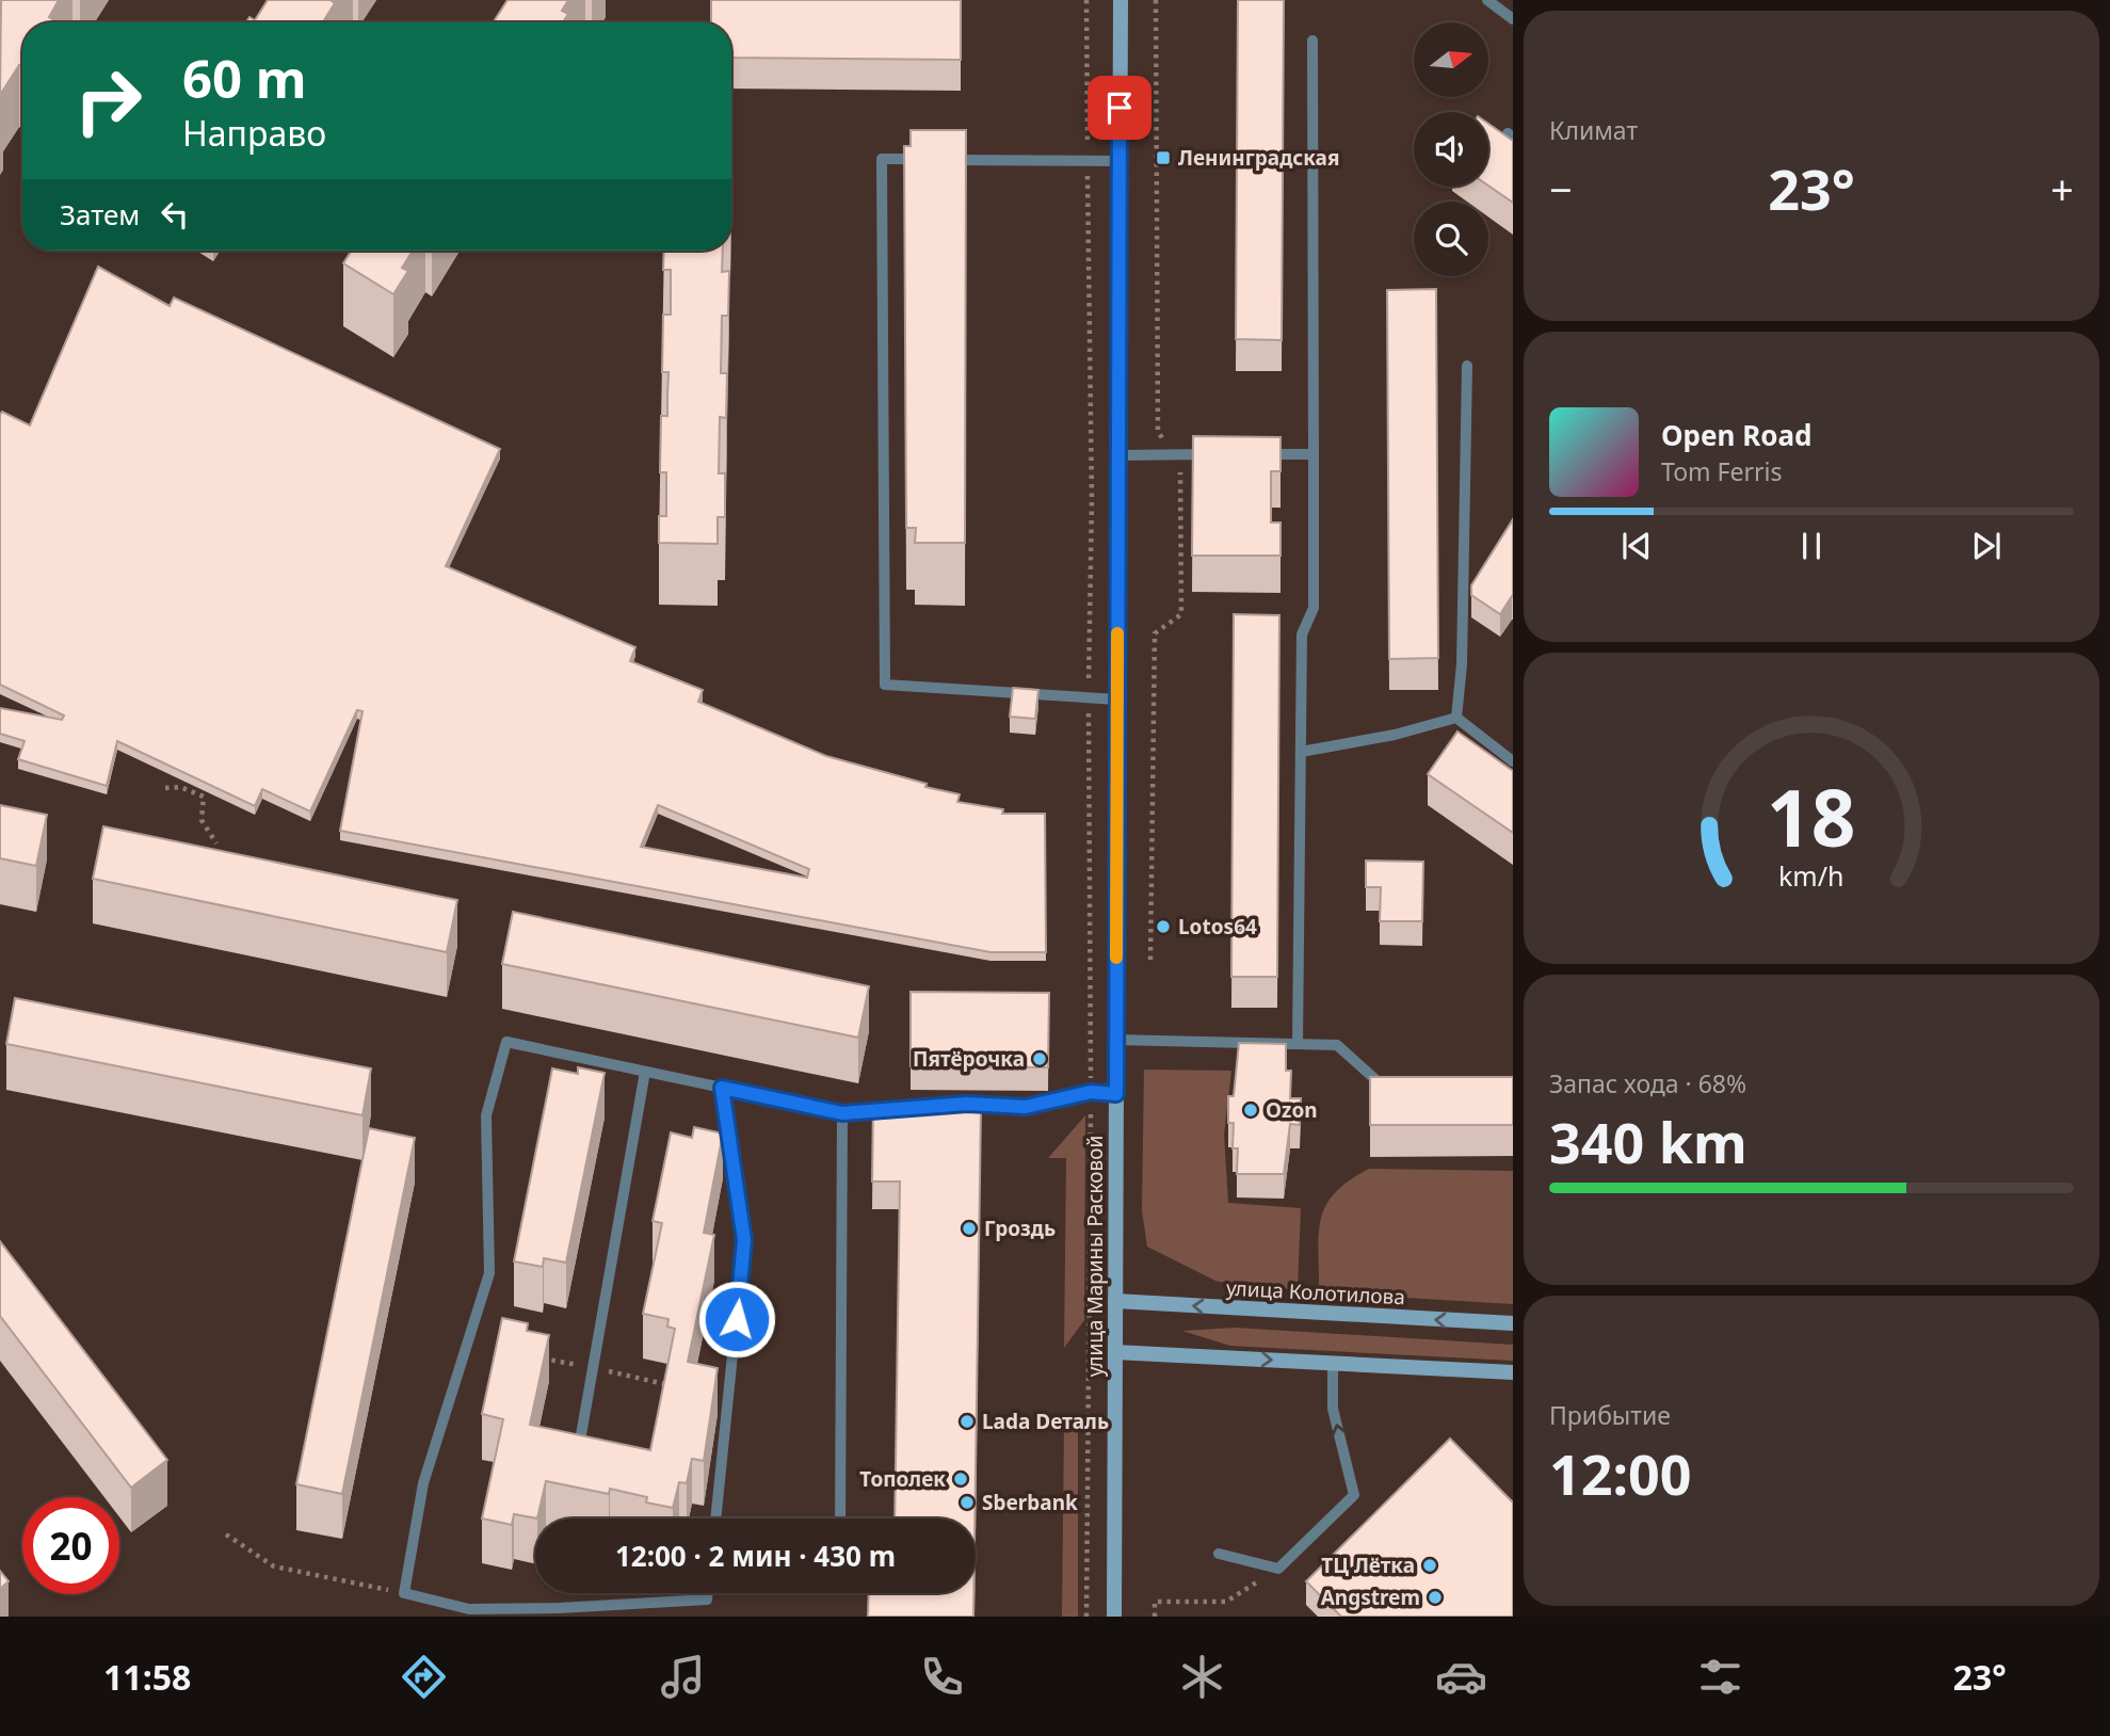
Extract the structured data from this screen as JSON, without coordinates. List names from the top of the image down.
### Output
{
  "streets": {
    "main road": ["улица Марины Расковой", "улица Колотилова"]
  },
  "crossings": [
    ["улица Марины Расковой", "улица Колотилова"]
  ],
  "places": {
    "transit": ["Ленинградская"],
    "other": [
      "Lotos64",
      "Пятёрочка",
      "Ozon",
      "Гроздь",
      "Lada Dеталь",
      "Тополек",
      "Sberbank",
      "ТЦ Лётка",
      "Angstrem"
    ]
  },
  "north": "right",
  "page": {
    "tile": [
      "Климат",
      ["Запас хода · 68%", "340 km"],
      ["Прибытие", "12:00"]
    ],
    "turn": ["60 m", "Направо"],
    "heat": ["−", "23°", "+"],
    "then": "Затем",
    "song": ["Open Road", "Tom Ferris"],
    "limit": "20",
    "trip": "12:00 · 2 мин · 430 m",
    "tabs": ["11:58", "23°"],
    "gauge": ["18", "km/h"]
  }
}
